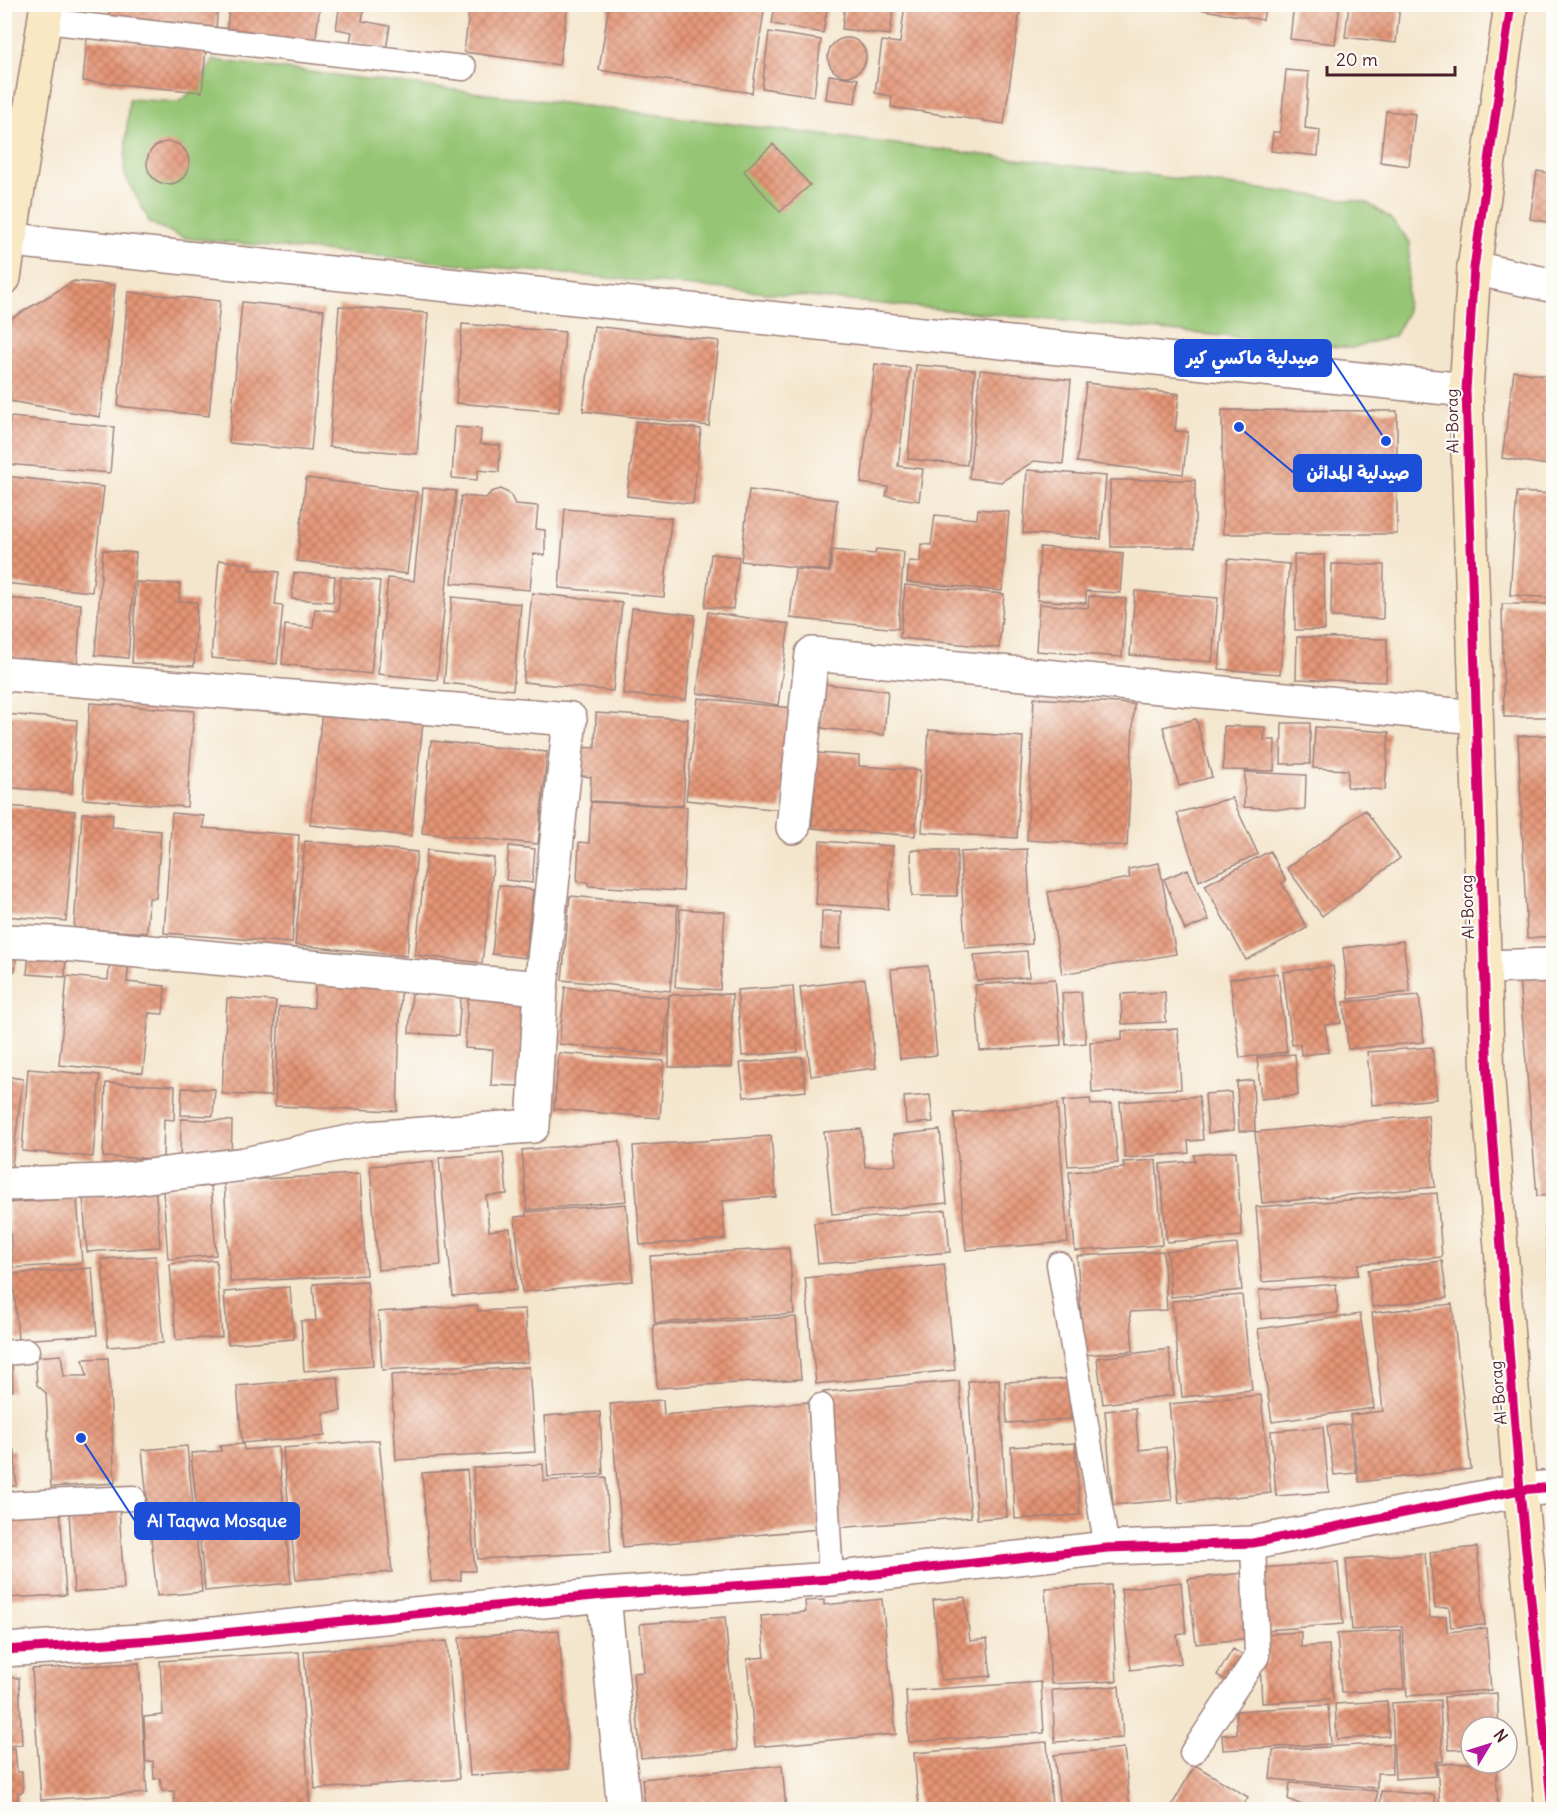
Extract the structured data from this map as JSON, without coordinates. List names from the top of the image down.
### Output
{
  "streets": {
    "street": ["Al-Borag"]
  },
  "places": ["صيدلية المدائن", "صيدلية ماكسي كير", "Al Taqwa Mosque"],
  "scale_bar": "20 m",
  "north": "top right"
}
